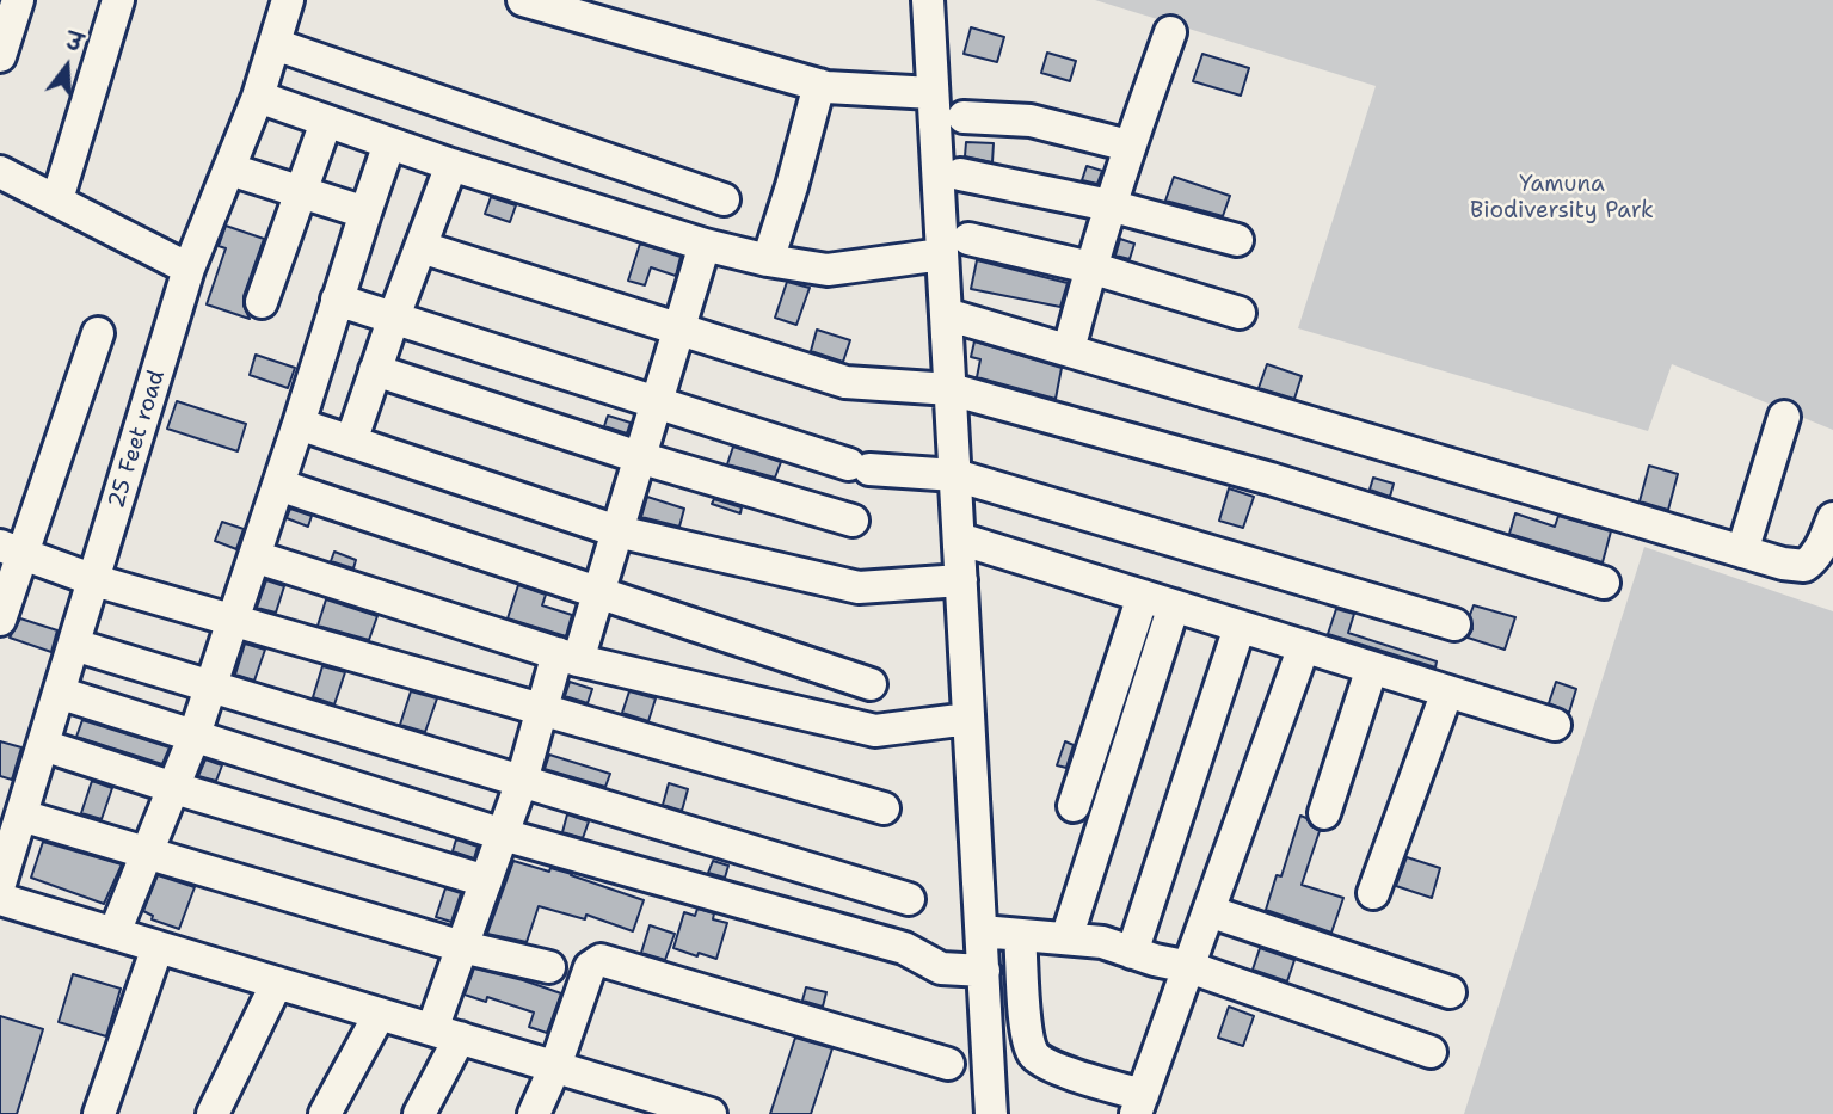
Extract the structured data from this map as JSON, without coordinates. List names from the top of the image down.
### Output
{
  "streets": {
    "street": ["25 Feet road"]
  },
  "parks": ["Yamuna Biodiversity Park"],
  "north": "top"
}
